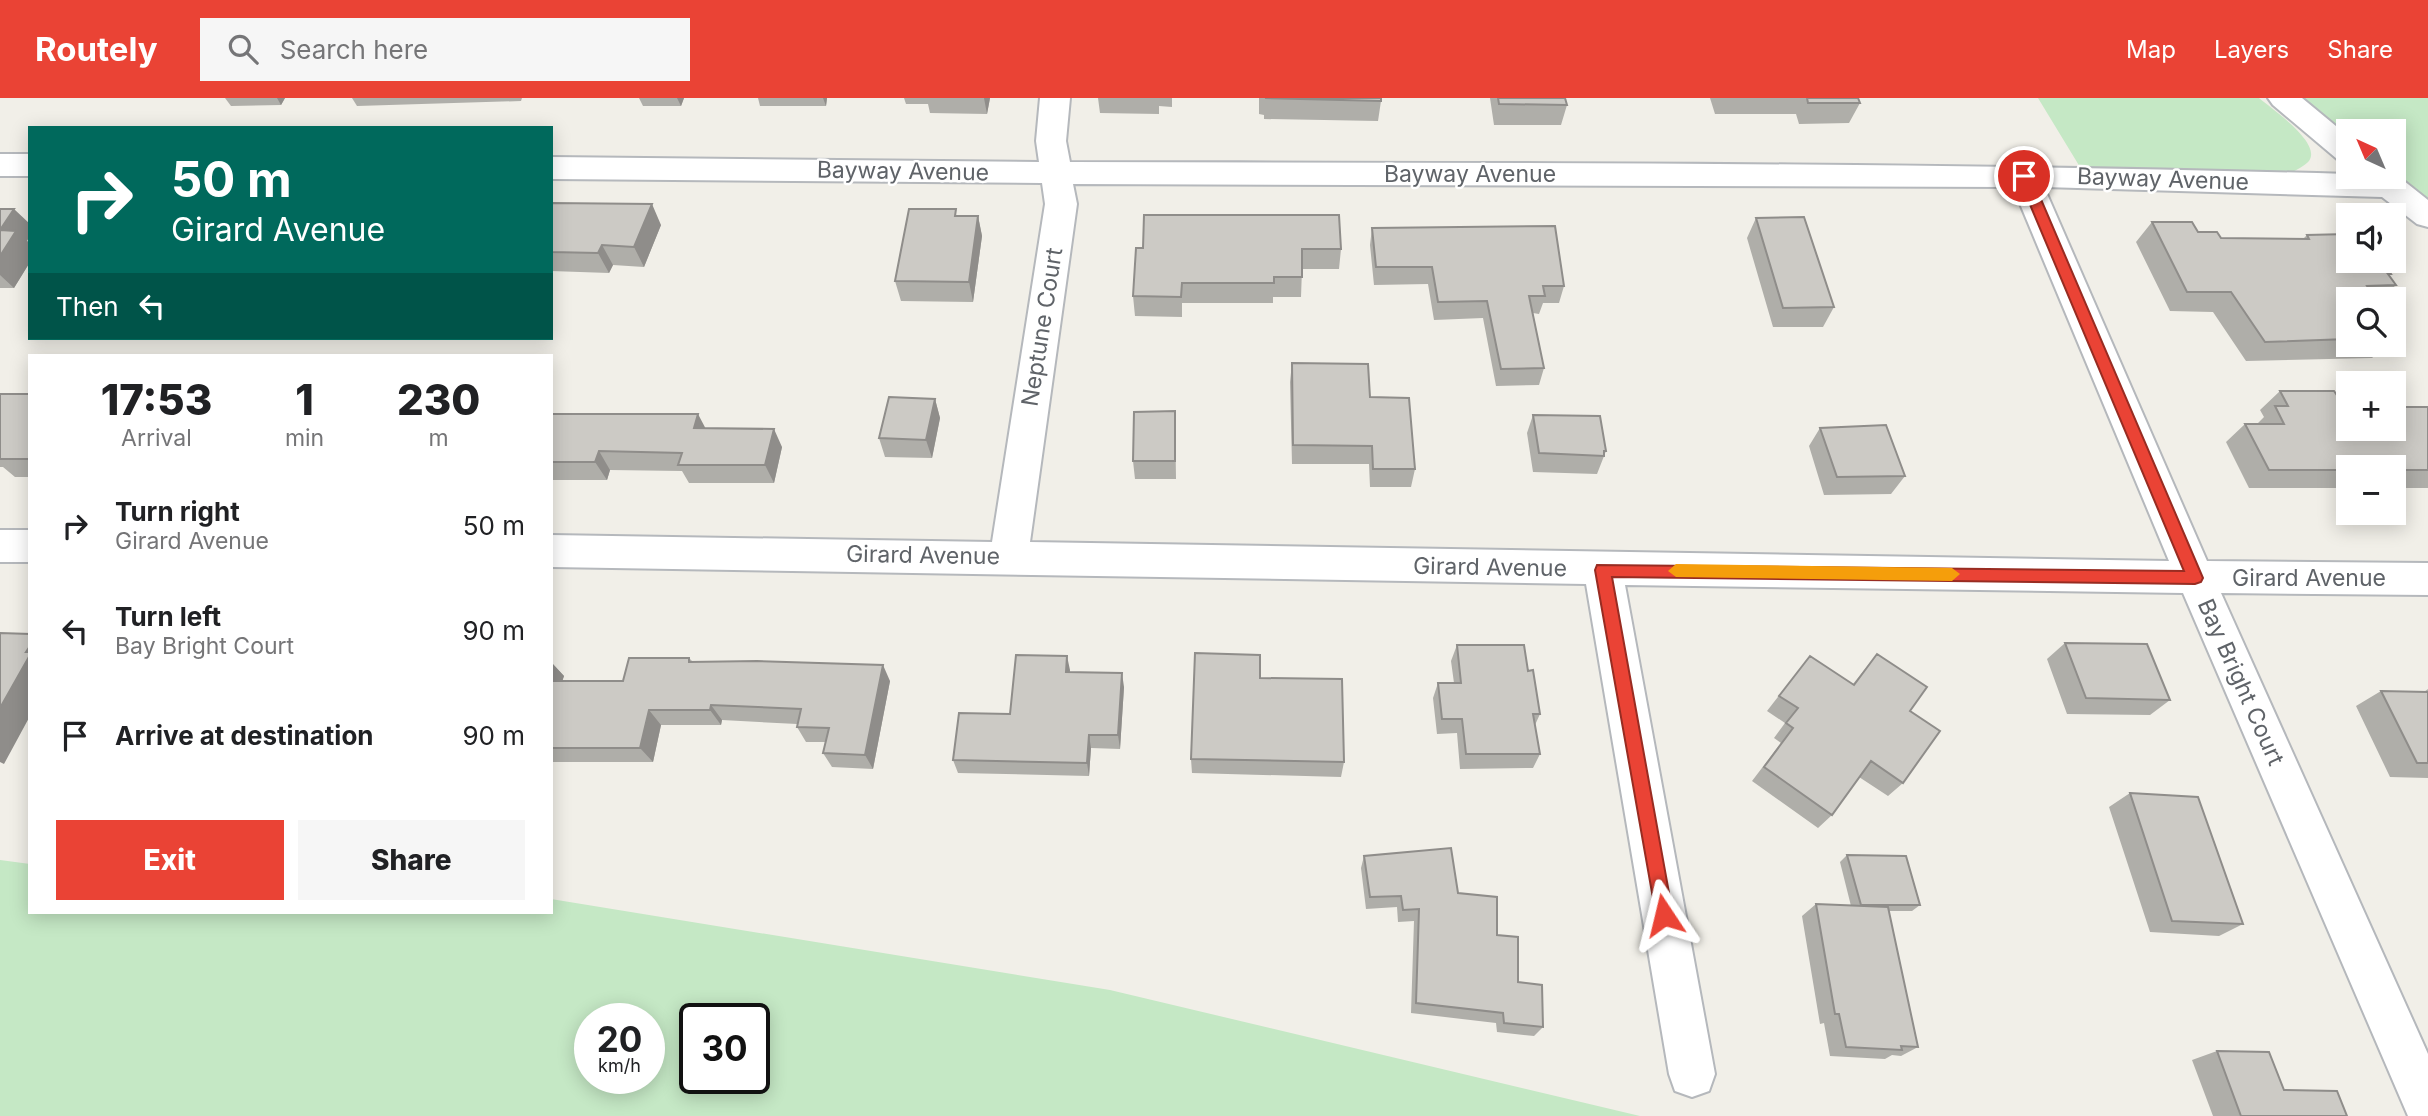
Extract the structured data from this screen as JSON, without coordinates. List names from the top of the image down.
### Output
{
  "streets": {
    "street": [
      "Bayway Avenue",
      "Neptune Court",
      "Girard Avenue",
      "Bay Bright Court"
    ]
  },
  "crossings": [
    ["Bayway Avenue", "Neptune Court"],
    ["Bayway Avenue", "Bay Bright Court"],
    ["Neptune Court", "Girard Avenue"],
    ["Girard Avenue", "Bay Bright Court"]
  ],
  "north": "top left",
  "page": {
    "header": "Routely",
    "search": "Search here",
    "nav": ["Map", "Layers", "Share"],
    "map_buttons": ["+", "−"],
    "turn": ["50 m", "Girard Avenue"],
    "then": "Then",
    "eta": [
      "17:53",
      "Arrival",
      "1",
      "min",
      "230",
      "m"
    ],
    "list": [
      {
        "name": "Turn right",
        "note": "Girard Avenue",
        "value": "50 m"
      },
      {
        "name": "Turn left",
        "note": "Bay Bright Court",
        "value": "90 m"
      },
      {
        "name": "Arrive at destination",
        "value": "90 m"
      }
    ],
    "buttons": ["Exit", "Share"],
    "speed": "20 km/h",
    "limit": "30"
  }
}
